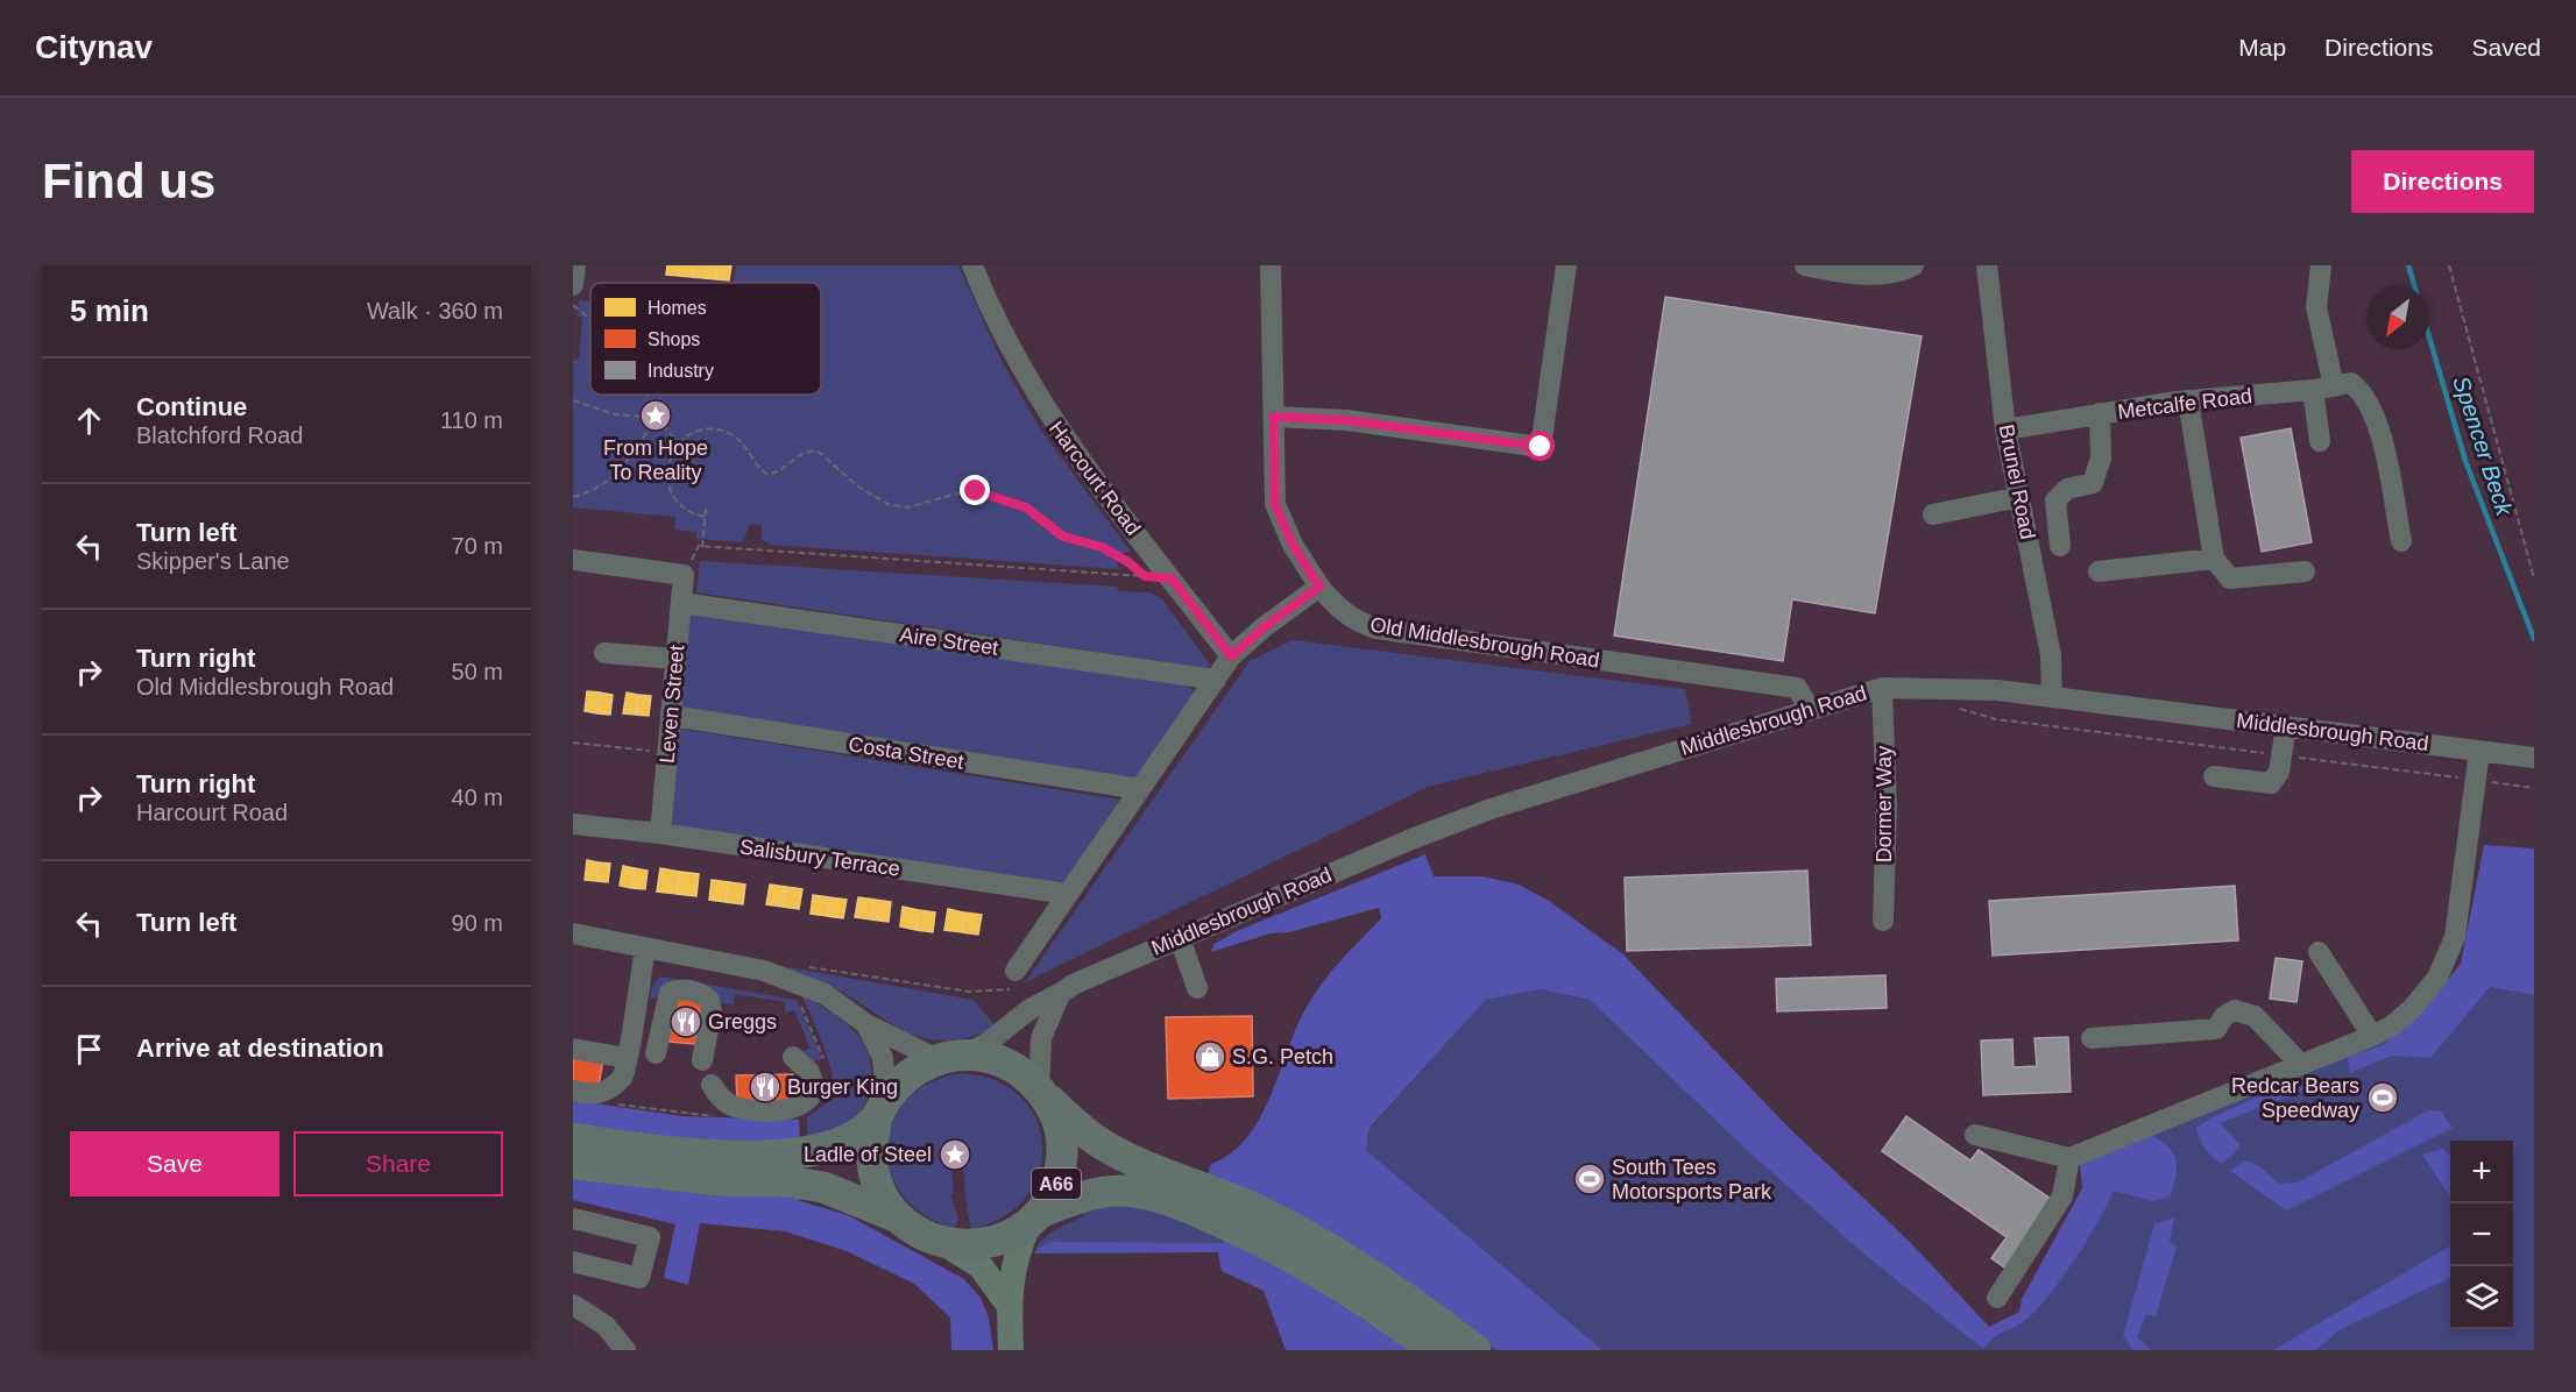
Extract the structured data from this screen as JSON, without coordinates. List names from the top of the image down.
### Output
{
  "streets": {
    "highway": ["A66"],
    "street": [
      "Metcalfe Road",
      "Harcourt Road",
      "Brunel Road",
      "Aire Street",
      "Old Middlesbrough Road",
      "Leven Street",
      "Middlesbrough Road",
      "Costa Street",
      "Dormer Way",
      "Salisbury Terrace"
    ]
  },
  "crossings": [
    ["Metcalfe Road", "Brunel Road"],
    ["Brunel Road", "Middlesbrough Road"],
    ["Aire Street", "Leven Street"],
    ["Old Middlesbrough Road", "Middlesbrough Road"],
    ["Leven Street", "Costa Street"],
    ["Leven Street", "Salisbury Terrace"],
    ["Middlesbrough Road", "Dormer Way"],
    ["Middlesbrough Road", "A66"]
  ],
  "water": ["Spencer Beck"],
  "places": {
    "place": ["From Hope To Reality", "Ladle of Steel"],
    "restaurant": ["Greggs", "Burger King"],
    "shop": ["S.G. Petch"],
    "sports": ["Redcar Bears Speedway", "South Tees Motorsports Park"]
  },
  "legend": ["Homes", "Shops", "Industry"],
  "north": "bottom left",
  "page": {
    "header": "Citynav",
    "nav": ["Map", "Directions", "Saved"],
    "buttons": [
      "Directions",
      ["Save", "Share"]
    ],
    "title": "Find us",
    "heading": ["5 min", "Walk · 360 m"],
    "list": [
      ["Continue", "Blatchford Road", "110 m"],
      ["Turn left", "Skipper's Lane", "70 m"],
      ["Turn right", "Old Middlesbrough Road", "50 m"],
      ["Turn right", "Harcourt Road", "40 m"],
      ["Turn left", "90 m"],
      "Arrive at destination"
    ],
    "map_buttons": ["+", "−"]
  }
}
